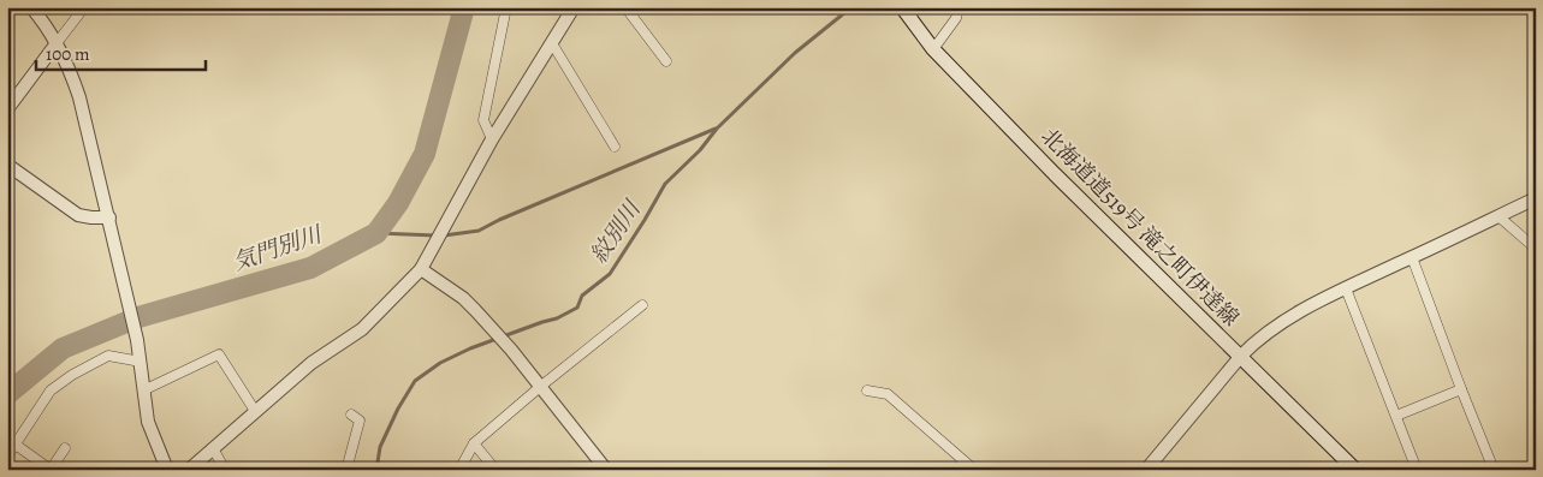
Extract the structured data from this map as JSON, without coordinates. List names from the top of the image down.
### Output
{
  "streets": {
    "main road": ["北海道道519号 滝之町伊達線"]
  },
  "water": ["紋別川", "気門別川"],
  "scale_bar": "100 m"
}
